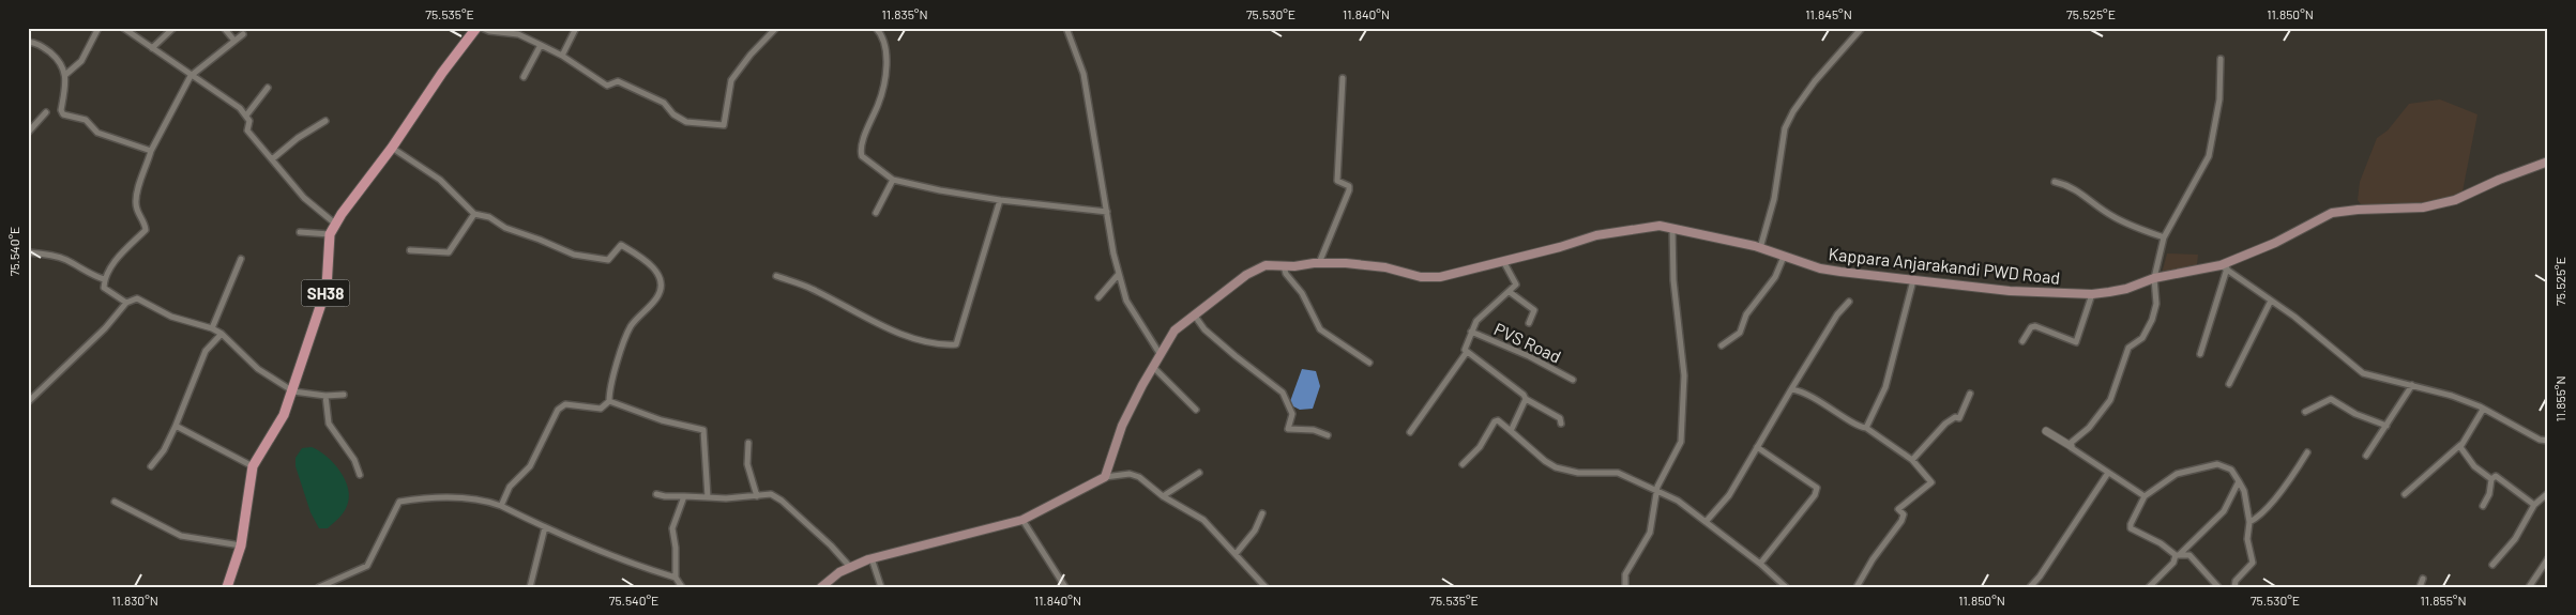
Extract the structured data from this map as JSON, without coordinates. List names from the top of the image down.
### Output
{
  "streets": {
    "main road": ["Kappara Anjarakandi PWD Road", "SH38"],
    "street": ["PVS Road"]
  },
  "coordinates": [
    "75.535°E",
    "11.835°N",
    "75.530°E",
    "11.840°N",
    "11.845°N",
    "75.525°E",
    "11.850°N",
    "75.540°E",
    "11.855°N",
    "11.830°N"
  ]
}
